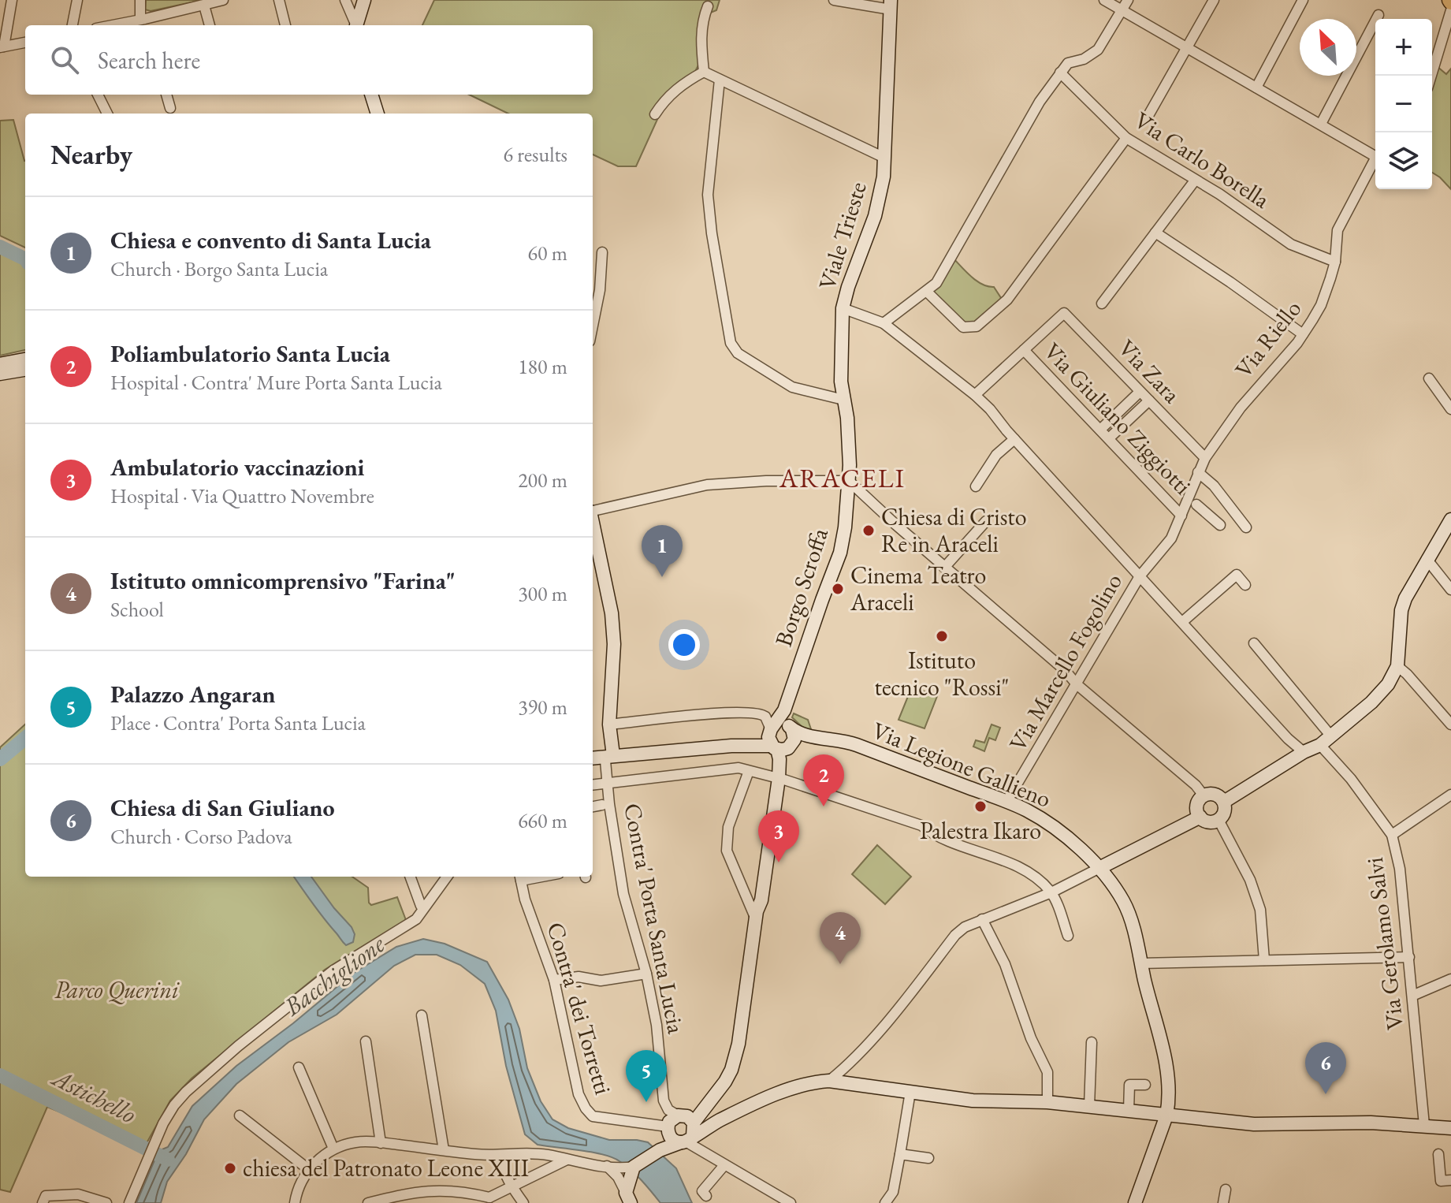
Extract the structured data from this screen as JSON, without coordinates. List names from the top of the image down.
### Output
{
  "streets": {
    "street": [
      "Via Carlo Borella",
      "Viale Trieste",
      "Via Riello",
      "Via Zara",
      "Via Giuliano Ziggiotti",
      "Borgo Scroffa",
      "Via Marcello Fogolino",
      "Via Legione Gallieno",
      "Contra' Porta Santa Lucia",
      "Via Gerolamo Salvi",
      "Contra' dei Torretti"
    ]
  },
  "crossings": [
    ["Via Carlo Borella", "Via Riello"],
    ["Viale Trieste", "Borgo Scroffa"],
    ["Via Riello", "Via Zara"],
    ["Via Riello", "Via Giuliano Ziggiotti"],
    ["Via Riello", "Via Marcello Fogolino"],
    ["Via Zara", "Via Giuliano Ziggiotti"],
    ["Borgo Scroffa", "Via Legione Gallieno"],
    ["Via Marcello Fogolino", "Via Legione Gallieno"],
    ["Contra' Porta Santa Lucia", "Contra' dei Torretti"]
  ],
  "districts": ["ARACELI"],
  "water": ["Bacchiglione", "Astichello"],
  "parks": ["Parco Querini"],
  "places": [
    "Chiesa di Cristo Re in Araceli",
    "Cinema Teatro Araceli",
    "Istituto tecnico \"Rossi\"",
    "Palestra Ikaro",
    "chiesa del Patronato Leone XIII"
  ],
  "north": "top left",
  "page": {
    "map_buttons": ["+", "−"],
    "search": "Search here",
    "heading": ["Nearby", "6 results"],
    "list": [
      {
        "mark": "1",
        "name": "Chiesa e convento di Santa Lucia",
        "note": "Church · Borgo Santa Lucia",
        "value": "60 m"
      },
      {
        "mark": "2",
        "name": "Poliambulatorio Santa Lucia",
        "note": "Hospital · Contra' Mure Porta Santa Lucia",
        "value": "180 m"
      },
      {
        "mark": "3",
        "name": "Ambulatorio vaccinazioni",
        "note": "Hospital · Via Quattro Novembre",
        "value": "200 m"
      },
      {
        "mark": "4",
        "name": "Istituto omnicomprensivo \"Farina\"",
        "note": "School",
        "value": "300 m"
      },
      {
        "mark": "5",
        "name": "Palazzo Angaran",
        "note": "Place · Contra' Porta Santa Lucia",
        "value": "390 m"
      },
      {
        "mark": "6",
        "name": "Chiesa di San Giuliano",
        "note": "Church · Corso Padova",
        "value": "660 m"
      }
    ],
    "pins": [
      "1",
      "2",
      "3",
      "4",
      "6",
      "5"
    ]
  }
}
